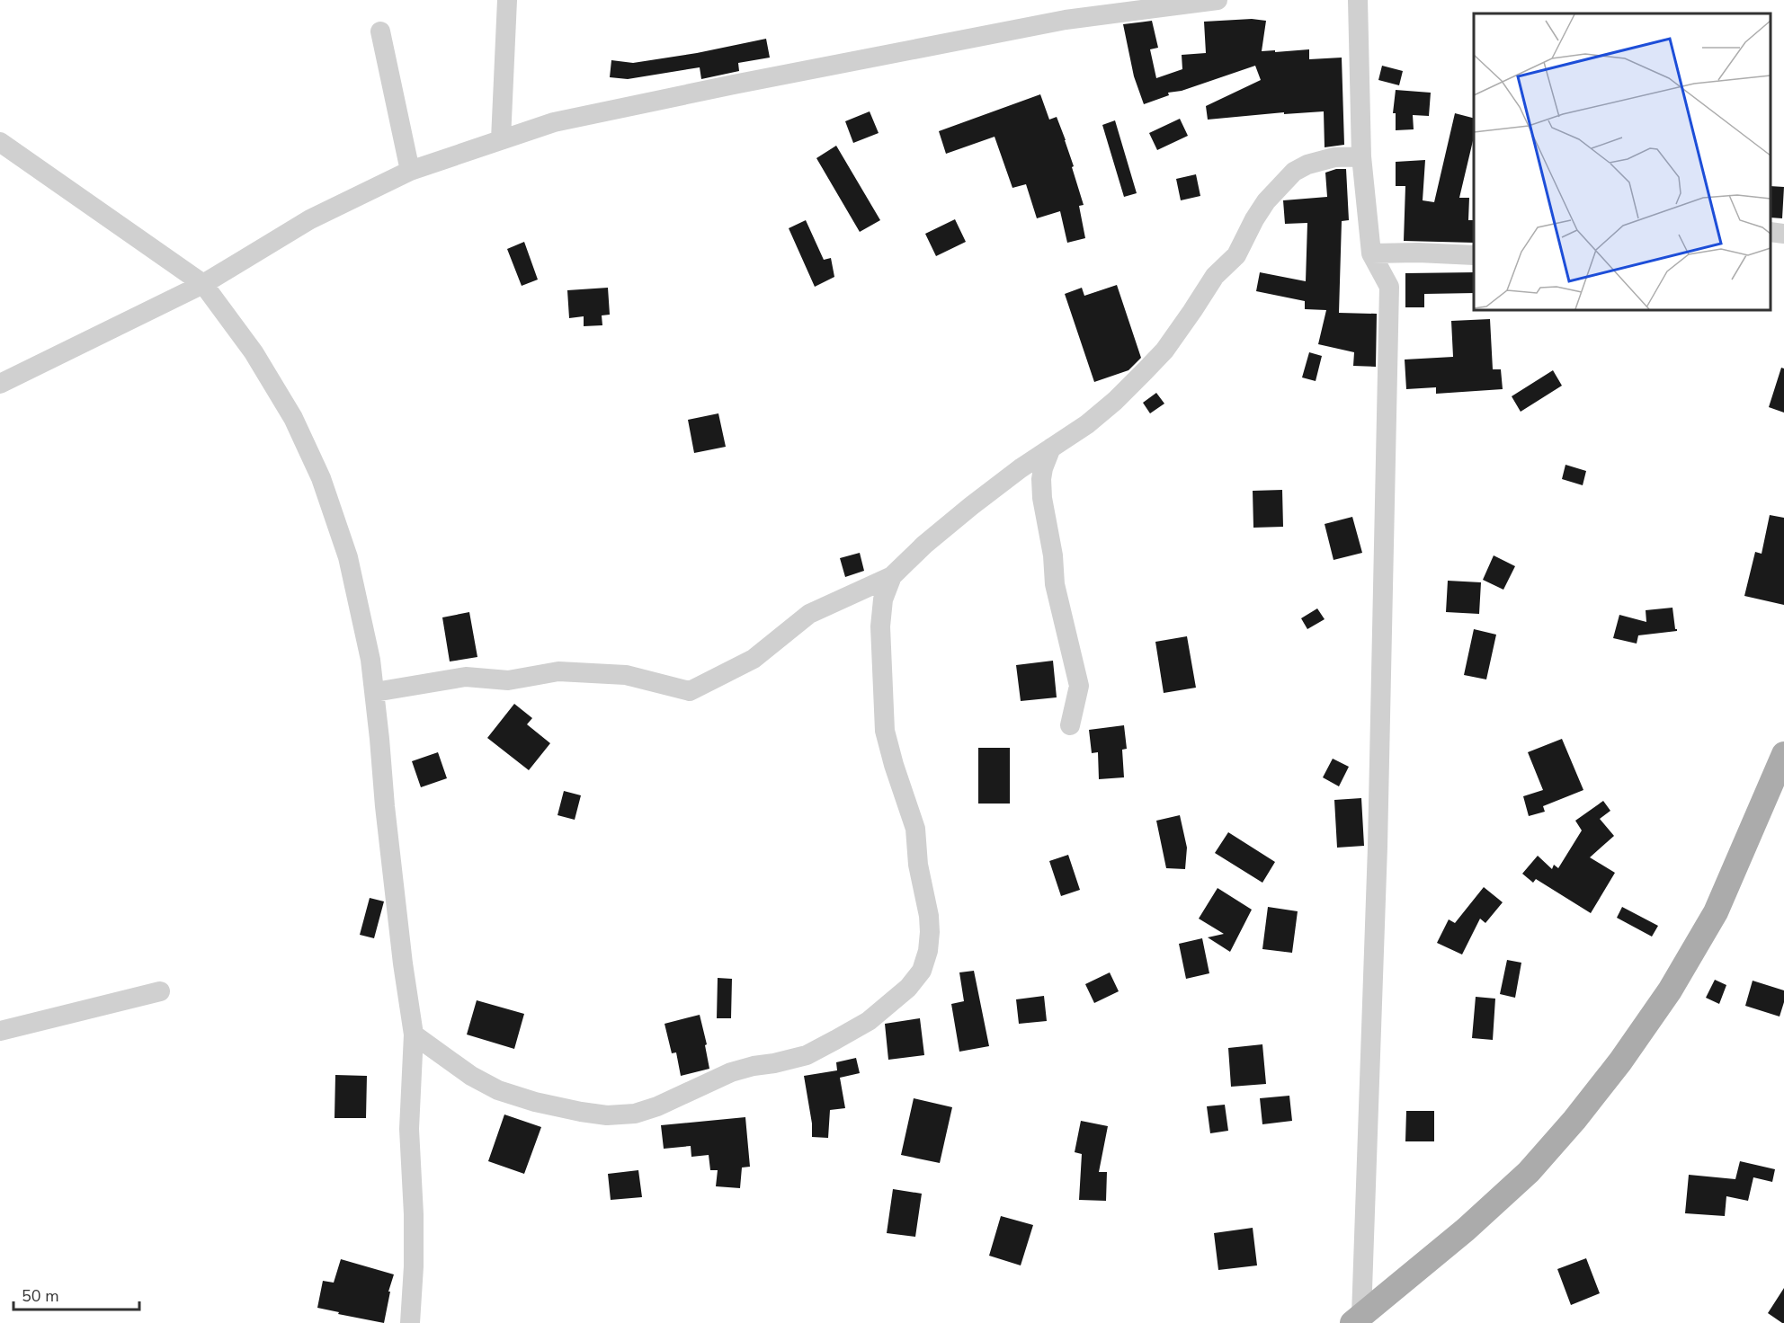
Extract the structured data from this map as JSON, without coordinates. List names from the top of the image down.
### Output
{
  "scale_bar": "50 m"
}
